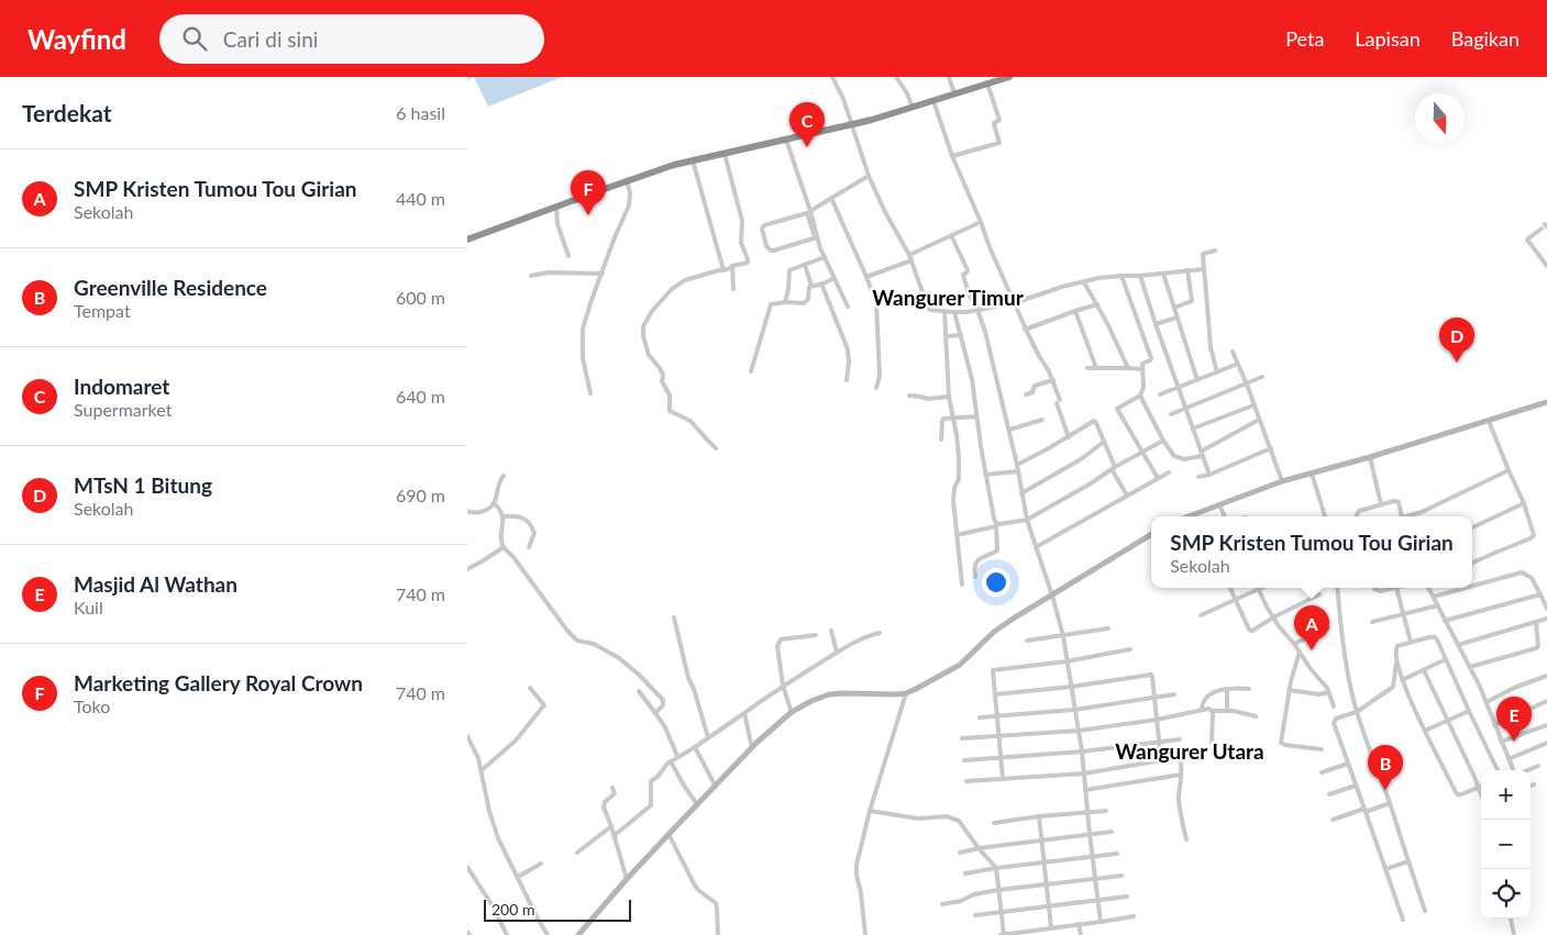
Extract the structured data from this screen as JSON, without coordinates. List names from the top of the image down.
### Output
{
  "districts": ["Wangurer Timur", "Wangurer Utara"],
  "scale_bar": "200 m",
  "north": "bottom",
  "page": {
    "header": "Wayfind",
    "search": "Cari di sini",
    "nav": ["Peta", "Lapisan", "Bagikan"],
    "heading": ["Terdekat", "6 hasil"],
    "pins": [
      "C",
      "F",
      "D",
      "A",
      "E",
      "B"
    ],
    "list": [
      {
        "mark": "A",
        "name": "SMP Kristen Tumou Tou Girian",
        "note": "Sekolah",
        "value": "440 m"
      },
      {
        "mark": "B",
        "name": "Greenville Residence",
        "note": "Tempat",
        "value": "600 m"
      },
      {
        "mark": "C",
        "name": "Indomaret",
        "note": "Supermarket",
        "value": "640 m"
      },
      {
        "mark": "D",
        "name": "MTsN 1 Bitung",
        "note": "Sekolah",
        "value": "690 m"
      },
      {
        "mark": "E",
        "name": "Masjid Al Wathan",
        "note": "Kuil",
        "value": "740 m"
      },
      {
        "mark": "F",
        "name": "Marketing Gallery Royal Crown",
        "note": "Toko",
        "value": "740 m"
      }
    ],
    "popup": ["SMP Kristen Tumou Tou Girian", "Sekolah"],
    "map_buttons": ["+", "−"],
    "scale": "200 m"
  }
}
